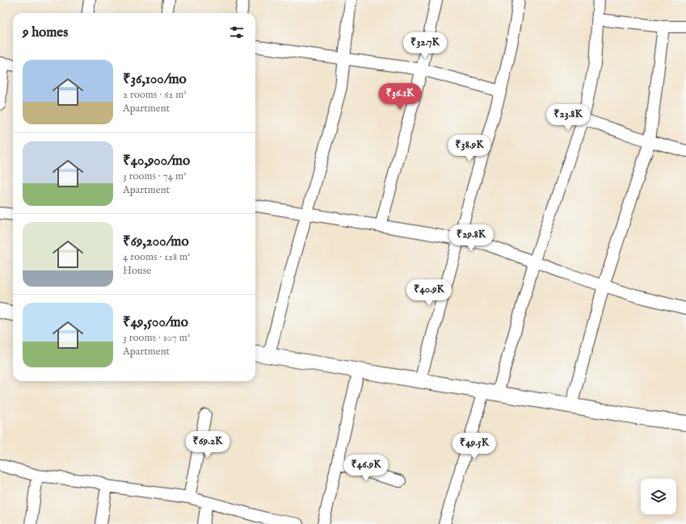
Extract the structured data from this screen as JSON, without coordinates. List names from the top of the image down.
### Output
{
  "page": {
    "heading": "9 homes",
    "price": [
      "₹32.7K",
      "₹36.1K",
      "₹23.8K",
      "₹38.9K",
      "₹29.8K",
      "₹40.9K",
      "₹69.2K",
      "₹49.5K",
      "₹46.9K"
    ],
    "list": [
      {
        "name": "₹36,100/mo",
        "note": "2 rooms · 62 m² · Apartment"
      },
      {
        "name": "₹40,900/mo",
        "note": "3 rooms · 74 m² · Apartment"
      },
      {
        "name": "₹69,200/mo",
        "note": "4 rooms · 128 m² · House"
      },
      {
        "name": "₹49,500/mo",
        "note": "3 rooms · 107 m² · Apartment"
      }
    ]
  }
}
